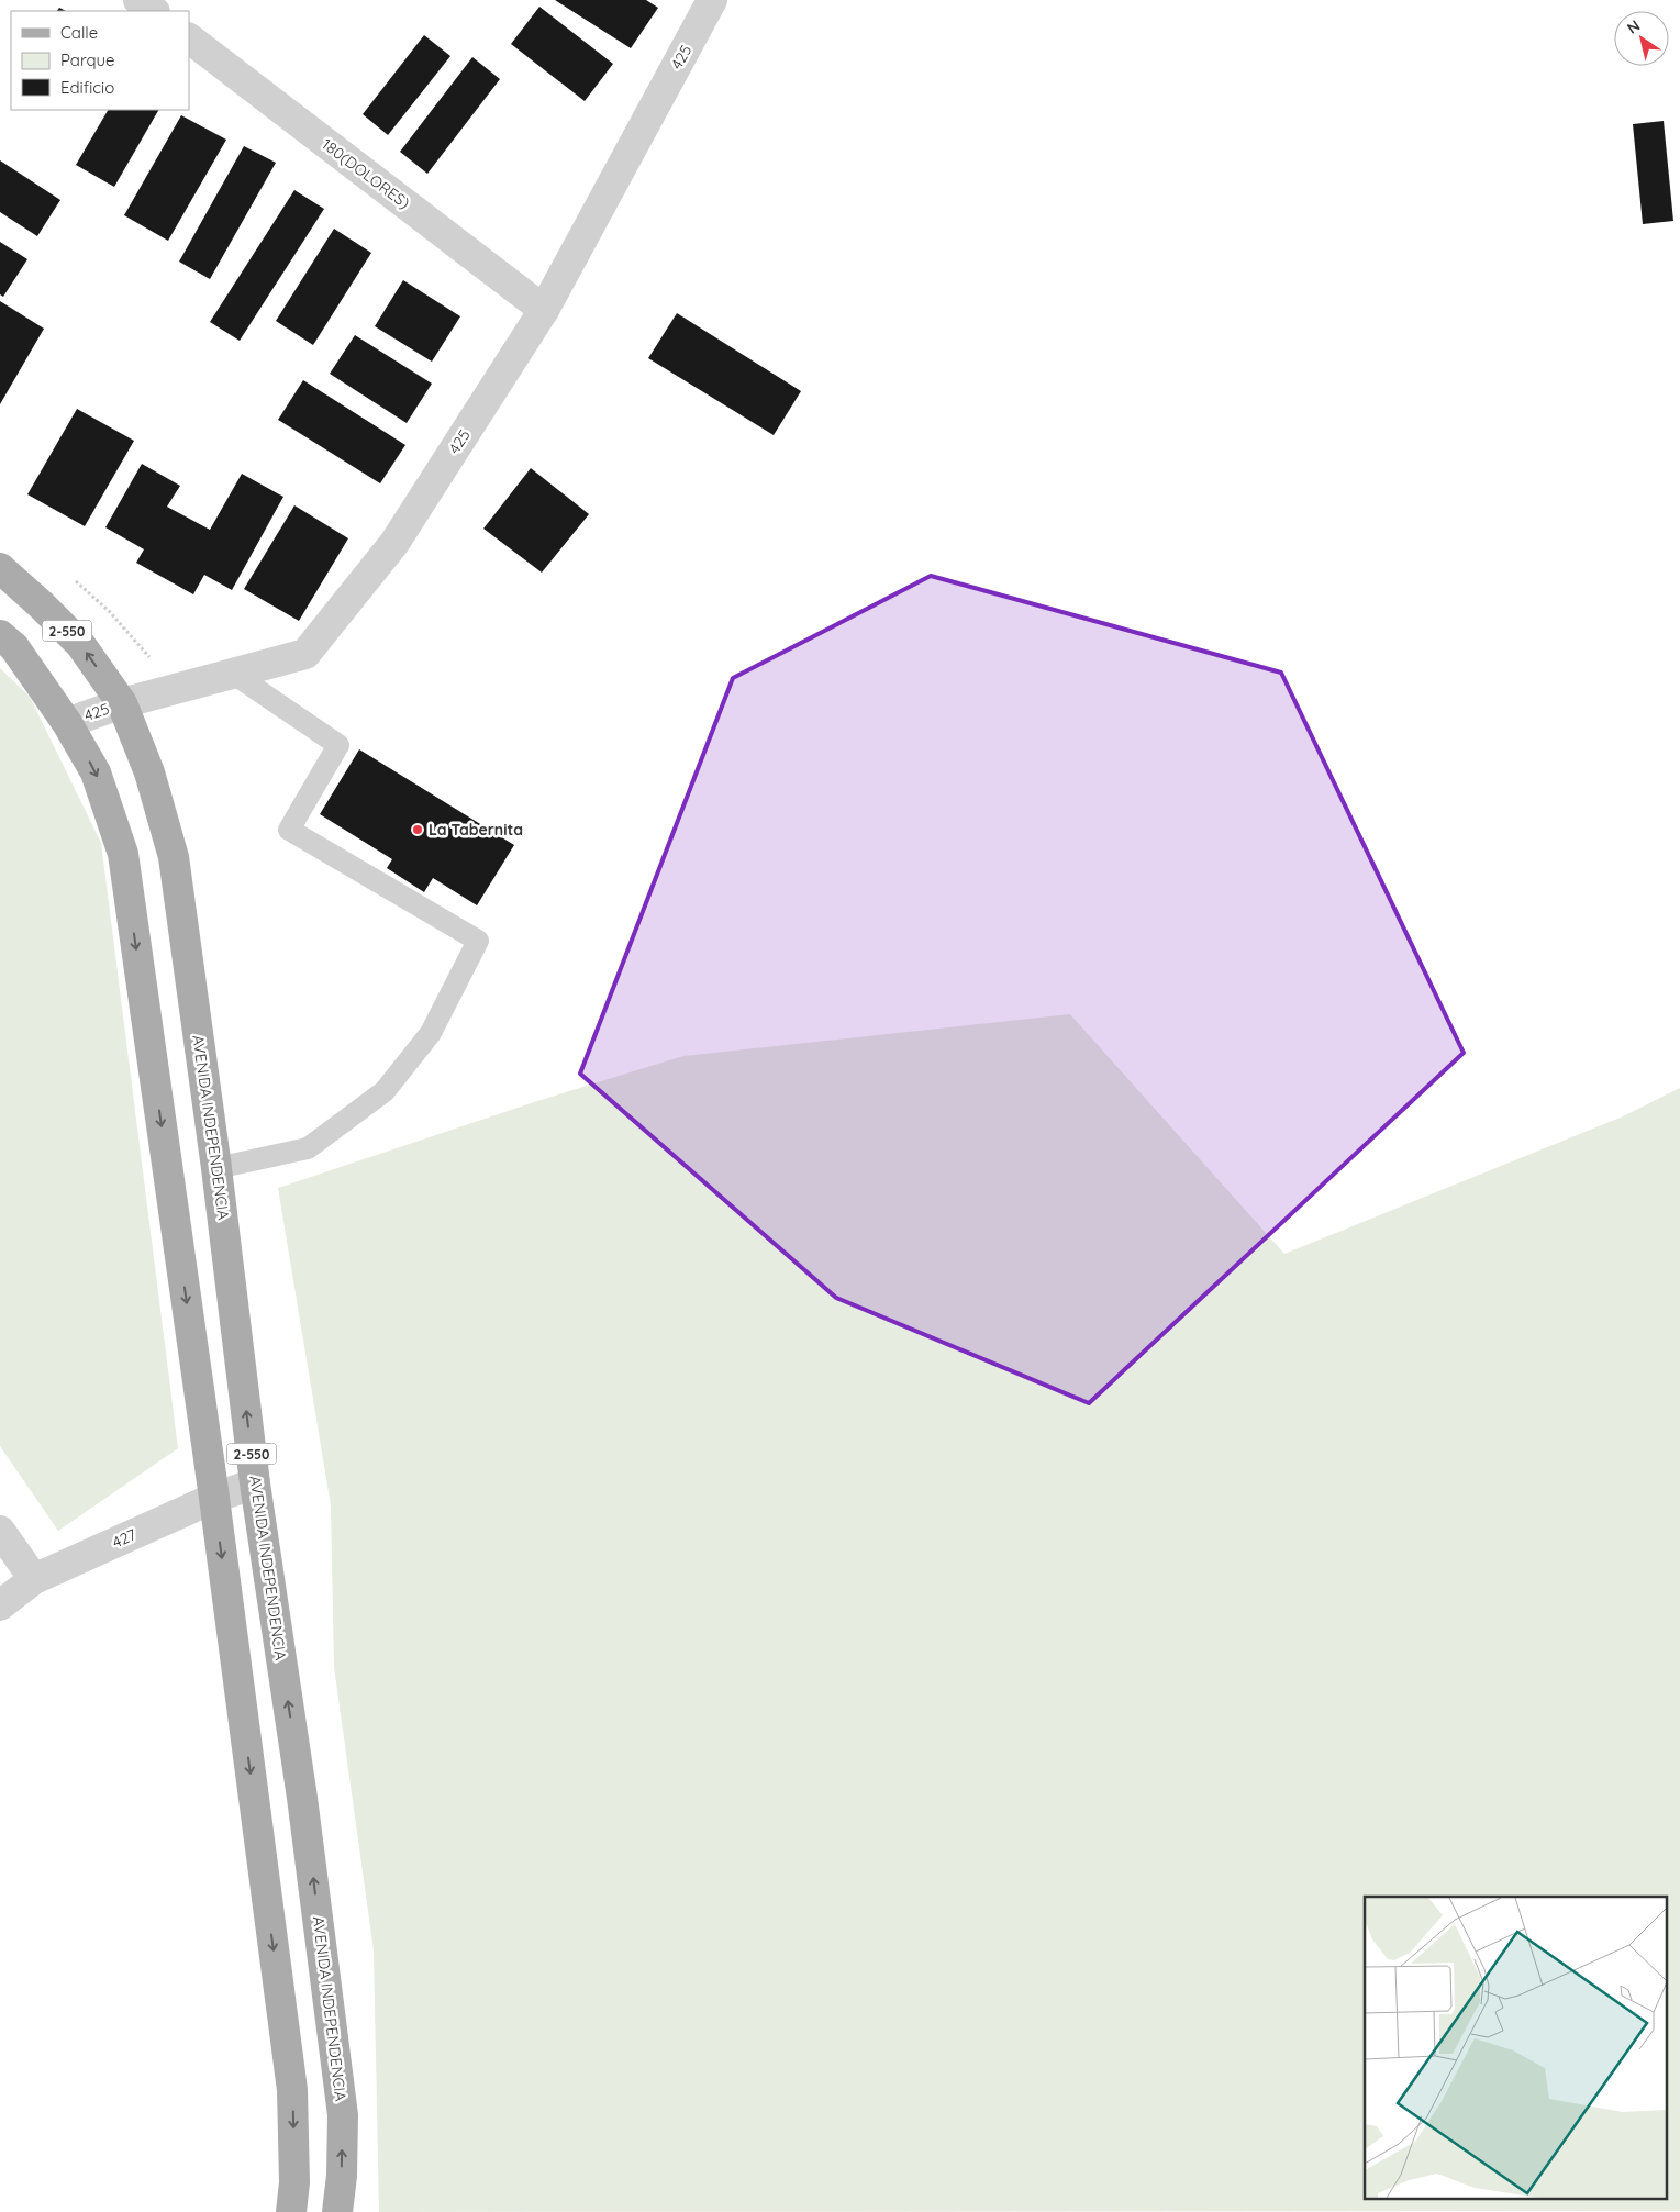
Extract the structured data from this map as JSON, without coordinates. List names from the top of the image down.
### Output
{
  "streets": {
    "main road": ["2-550", "AVENIDA INDEPENDENCIA"],
    "street": ["425", "180(DOLORES)", "427"]
  },
  "crossings": [
    ["425", "180(DOLORES)"],
    ["425", "2-550"],
    ["425", "AVENIDA INDEPENDENCIA"],
    ["2-550", "AVENIDA INDEPENDENCIA"],
    ["2-550", "427"],
    ["AVENIDA INDEPENDENCIA", "427"]
  ],
  "places": ["La Tabernita"],
  "legend": ["Calle", "Parque", "Edificio"],
  "north": "top left"
}
